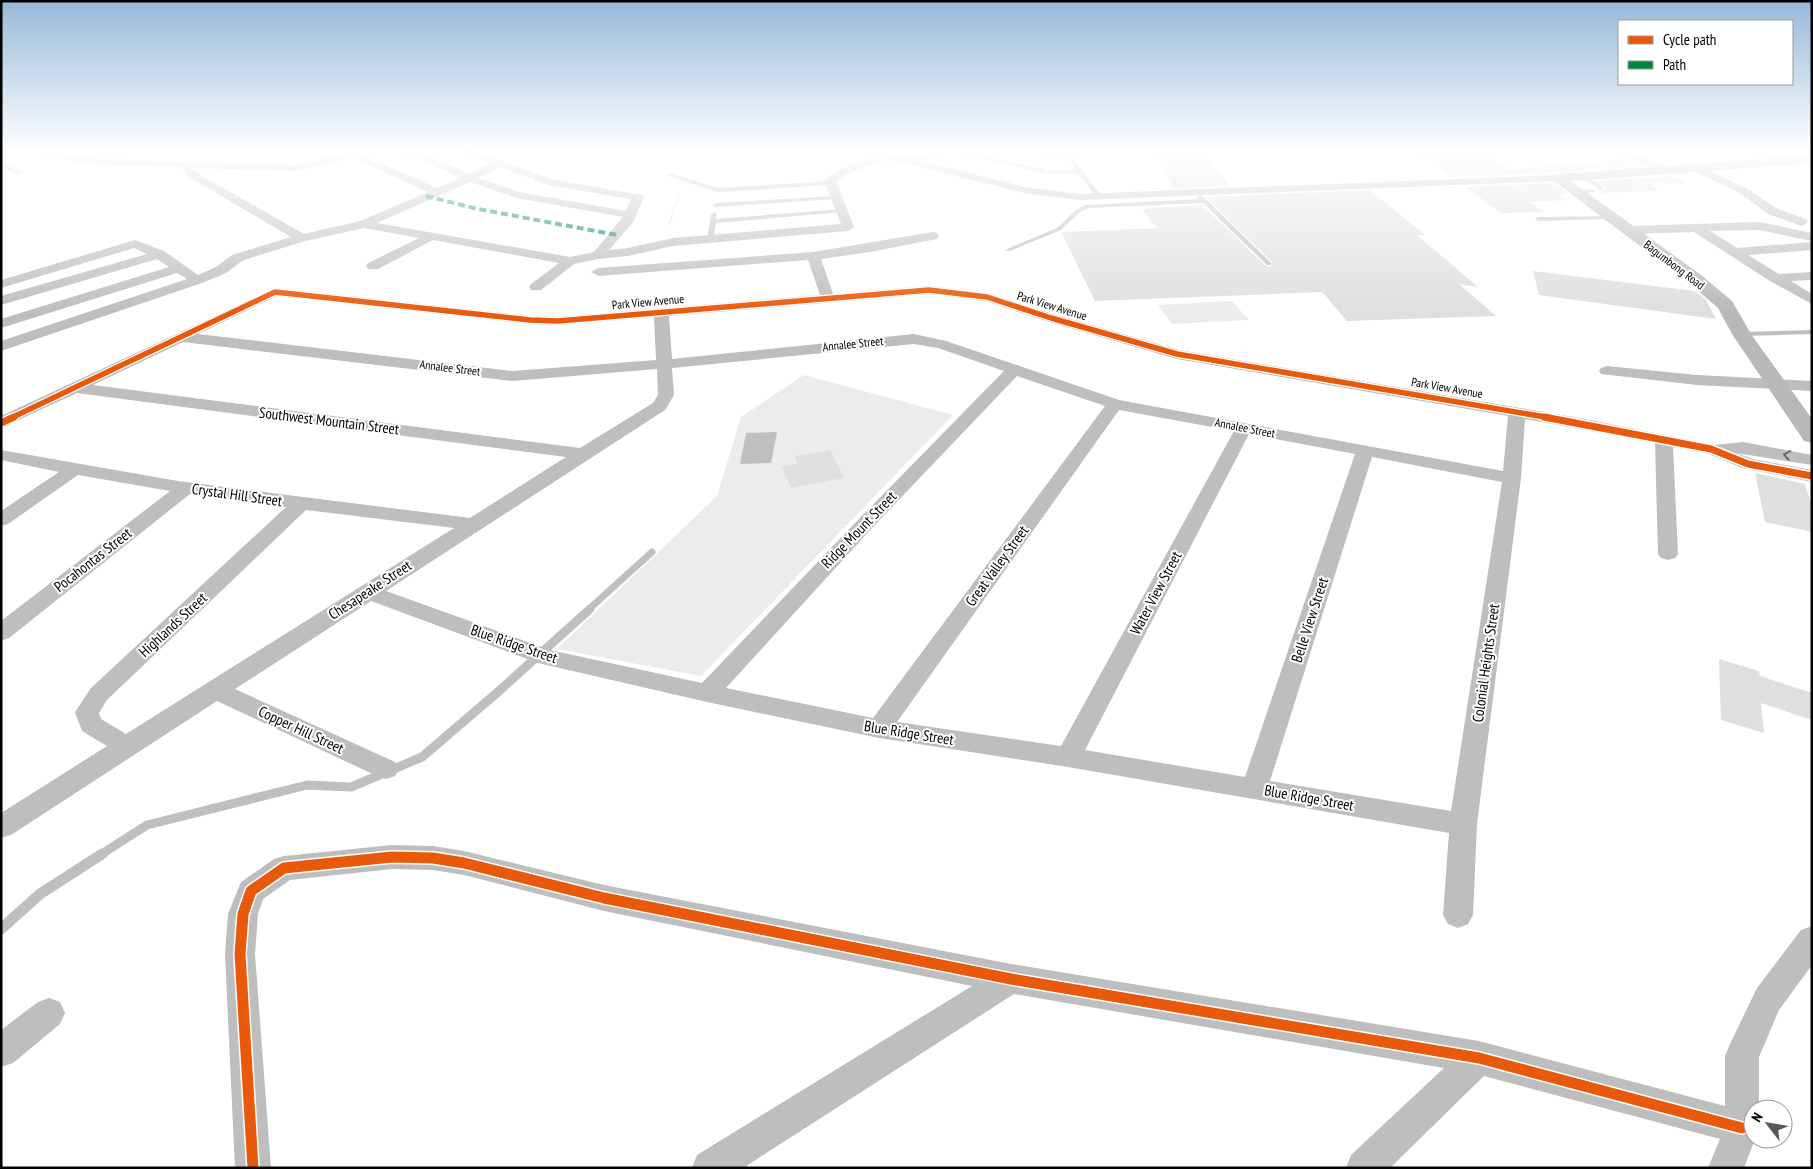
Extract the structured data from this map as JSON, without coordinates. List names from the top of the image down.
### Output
{
  "streets": {
    "main road": ["Bagumbong Road"],
    "street": [
      "Park View Avenue",
      "Annalee Street",
      "Southwest Mountain Street",
      "Crystal Hill Street",
      "Ridge Mount Street",
      "Pocahontas Street",
      "Great Valley Street",
      "Chesapeake Street",
      "Water View Street",
      "Belle View Street",
      "Highlands Street",
      "Blue Ridge Street",
      "Colonial Heights Street",
      "Copper Hill Street"
    ]
  },
  "crossings": [
    ["Park View Avenue", "Annalee Street"],
    ["Park View Avenue", "Chesapeake Street"],
    ["Park View Avenue", "Colonial Heights Street"],
    ["Annalee Street", "Ridge Mount Street"],
    ["Annalee Street", "Great Valley Street"],
    ["Annalee Street", "Chesapeake Street"],
    ["Annalee Street", "Water View Street"],
    ["Annalee Street", "Belle View Street"],
    ["Annalee Street", "Colonial Heights Street"],
    ["Southwest Mountain Street", "Chesapeake Street"],
    ["Crystal Hill Street", "Pocahontas Street"],
    ["Crystal Hill Street", "Chesapeake Street"],
    ["Crystal Hill Street", "Highlands Street"],
    ["Ridge Mount Street", "Blue Ridge Street"],
    ["Great Valley Street", "Blue Ridge Street"],
    ["Chesapeake Street", "Highlands Street"],
    ["Chesapeake Street", "Blue Ridge Street"],
    ["Chesapeake Street", "Copper Hill Street"],
    ["Water View Street", "Blue Ridge Street"],
    ["Belle View Street", "Blue Ridge Street"],
    ["Blue Ridge Street", "Colonial Heights Street"]
  ],
  "legend": ["Cycle path", "Path"],
  "north": "top left"
}
